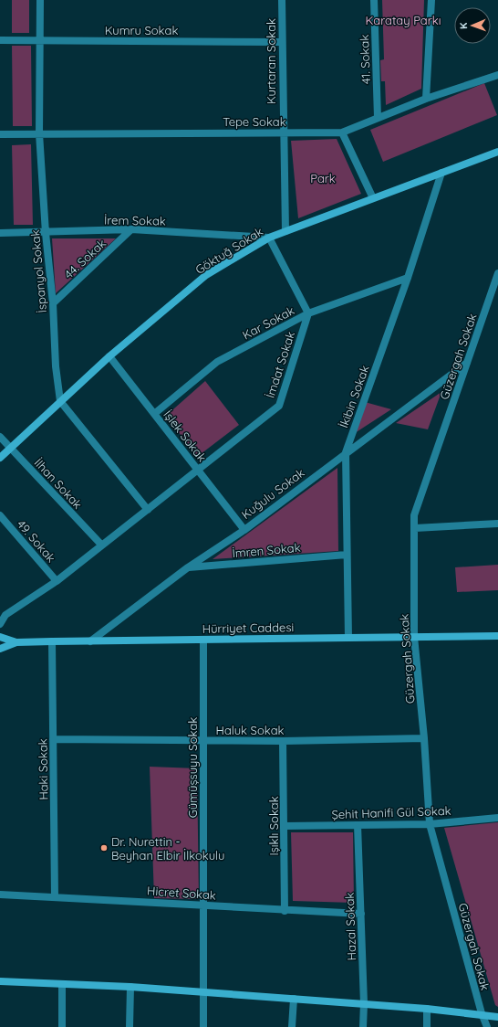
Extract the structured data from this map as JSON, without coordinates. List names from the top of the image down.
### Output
{
  "streets": {
    "street": [
      "Kumru Sokak",
      "41. Sokak",
      "Kurtaran Sokak",
      "Tepe Sokak",
      "İrem Sokak",
      "Göktuğ Sokak",
      "44. Sokak",
      "İspanyol Sokak",
      "Kar Sokak",
      "Güzergah Sokak",
      "İmdat Sokak",
      "İkibin Sokak",
      "İşlek Sokak",
      "İlhan Sokak",
      "Kuğulu Sokak",
      "49. Sokak",
      "İmren Sokak",
      "Hürriyet Caddesi",
      "Haluk Sokak",
      "Gümüşsuyu Sokak",
      "Haki Sokak",
      "Şehit Hanifi Gül Sokak",
      "Işıklı Sokak",
      "Hicret Sokak",
      "Hazal Sokak"
    ]
  },
  "crossings": [
    ["Kumru Sokak", "Kurtaran Sokak"],
    ["Kumru Sokak", "İspanyol Sokak"],
    ["41. Sokak", "Tepe Sokak"],
    ["Kurtaran Sokak", "Tepe Sokak"],
    ["Kurtaran Sokak", "Göktuğ Sokak"],
    ["Tepe Sokak", "İspanyol Sokak"],
    ["İrem Sokak", "Göktuğ Sokak"],
    ["İrem Sokak", "44. Sokak"],
    ["İrem Sokak", "İspanyol Sokak"],
    ["Göktuğ Sokak", "İspanyol Sokak"],
    ["Göktuğ Sokak", "İkibin Sokak"],
    ["Göktuğ Sokak", "İşlek Sokak"],
    ["Göktuğ Sokak", "İlhan Sokak"],
    ["44. Sokak", "İspanyol Sokak"],
    ["Kar Sokak", "İmdat Sokak"],
    ["Kar Sokak", "İkibin Sokak"],
    ["Kar Sokak", "İşlek Sokak"],
    ["Güzergah Sokak", "Kuğulu Sokak"],
    ["Güzergah Sokak", "Hürriyet Caddesi"],
    ["Güzergah Sokak", "Haluk Sokak"],
    ["Güzergah Sokak", "Şehit Hanifi Gül Sokak"],
    ["İmdat Sokak", "İşlek Sokak"],
    ["İmdat Sokak", "İlhan Sokak"],
    ["İmdat Sokak", "49. Sokak"],
    ["İkibin Sokak", "Kuğulu Sokak"],
    ["İkibin Sokak", "İmren Sokak"],
    ["İkibin Sokak", "Hürriyet Caddesi"],
    ["İşlek Sokak", "Kuğulu Sokak"],
    ["Kuğulu Sokak", "İmren Sokak"],
    ["Kuğulu Sokak", "Hürriyet Caddesi"],
    ["Hürriyet Caddesi", "Gümüşsuyu Sokak"],
    ["Hürriyet Caddesi", "Haki Sokak"],
    ["Haluk Sokak", "Gümüşsuyu Sokak"],
    ["Haluk Sokak", "Haki Sokak"],
    ["Haluk Sokak", "Işıklı Sokak"],
    ["Gümüşsuyu Sokak", "Hicret Sokak"],
    ["Haki Sokak", "Hicret Sokak"],
    ["Şehit Hanifi Gül Sokak", "Işıklı Sokak"],
    ["Şehit Hanifi Gül Sokak", "Hazal Sokak"],
    ["Işıklı Sokak", "Hicret Sokak"],
    ["Hicret Sokak", "Hazal Sokak"]
  ],
  "parks": ["Karatay Parkı", "Park"],
  "places": ["Dr. Nurettin - Beyhan Elbir İlkokulu"],
  "north": "left"
}
